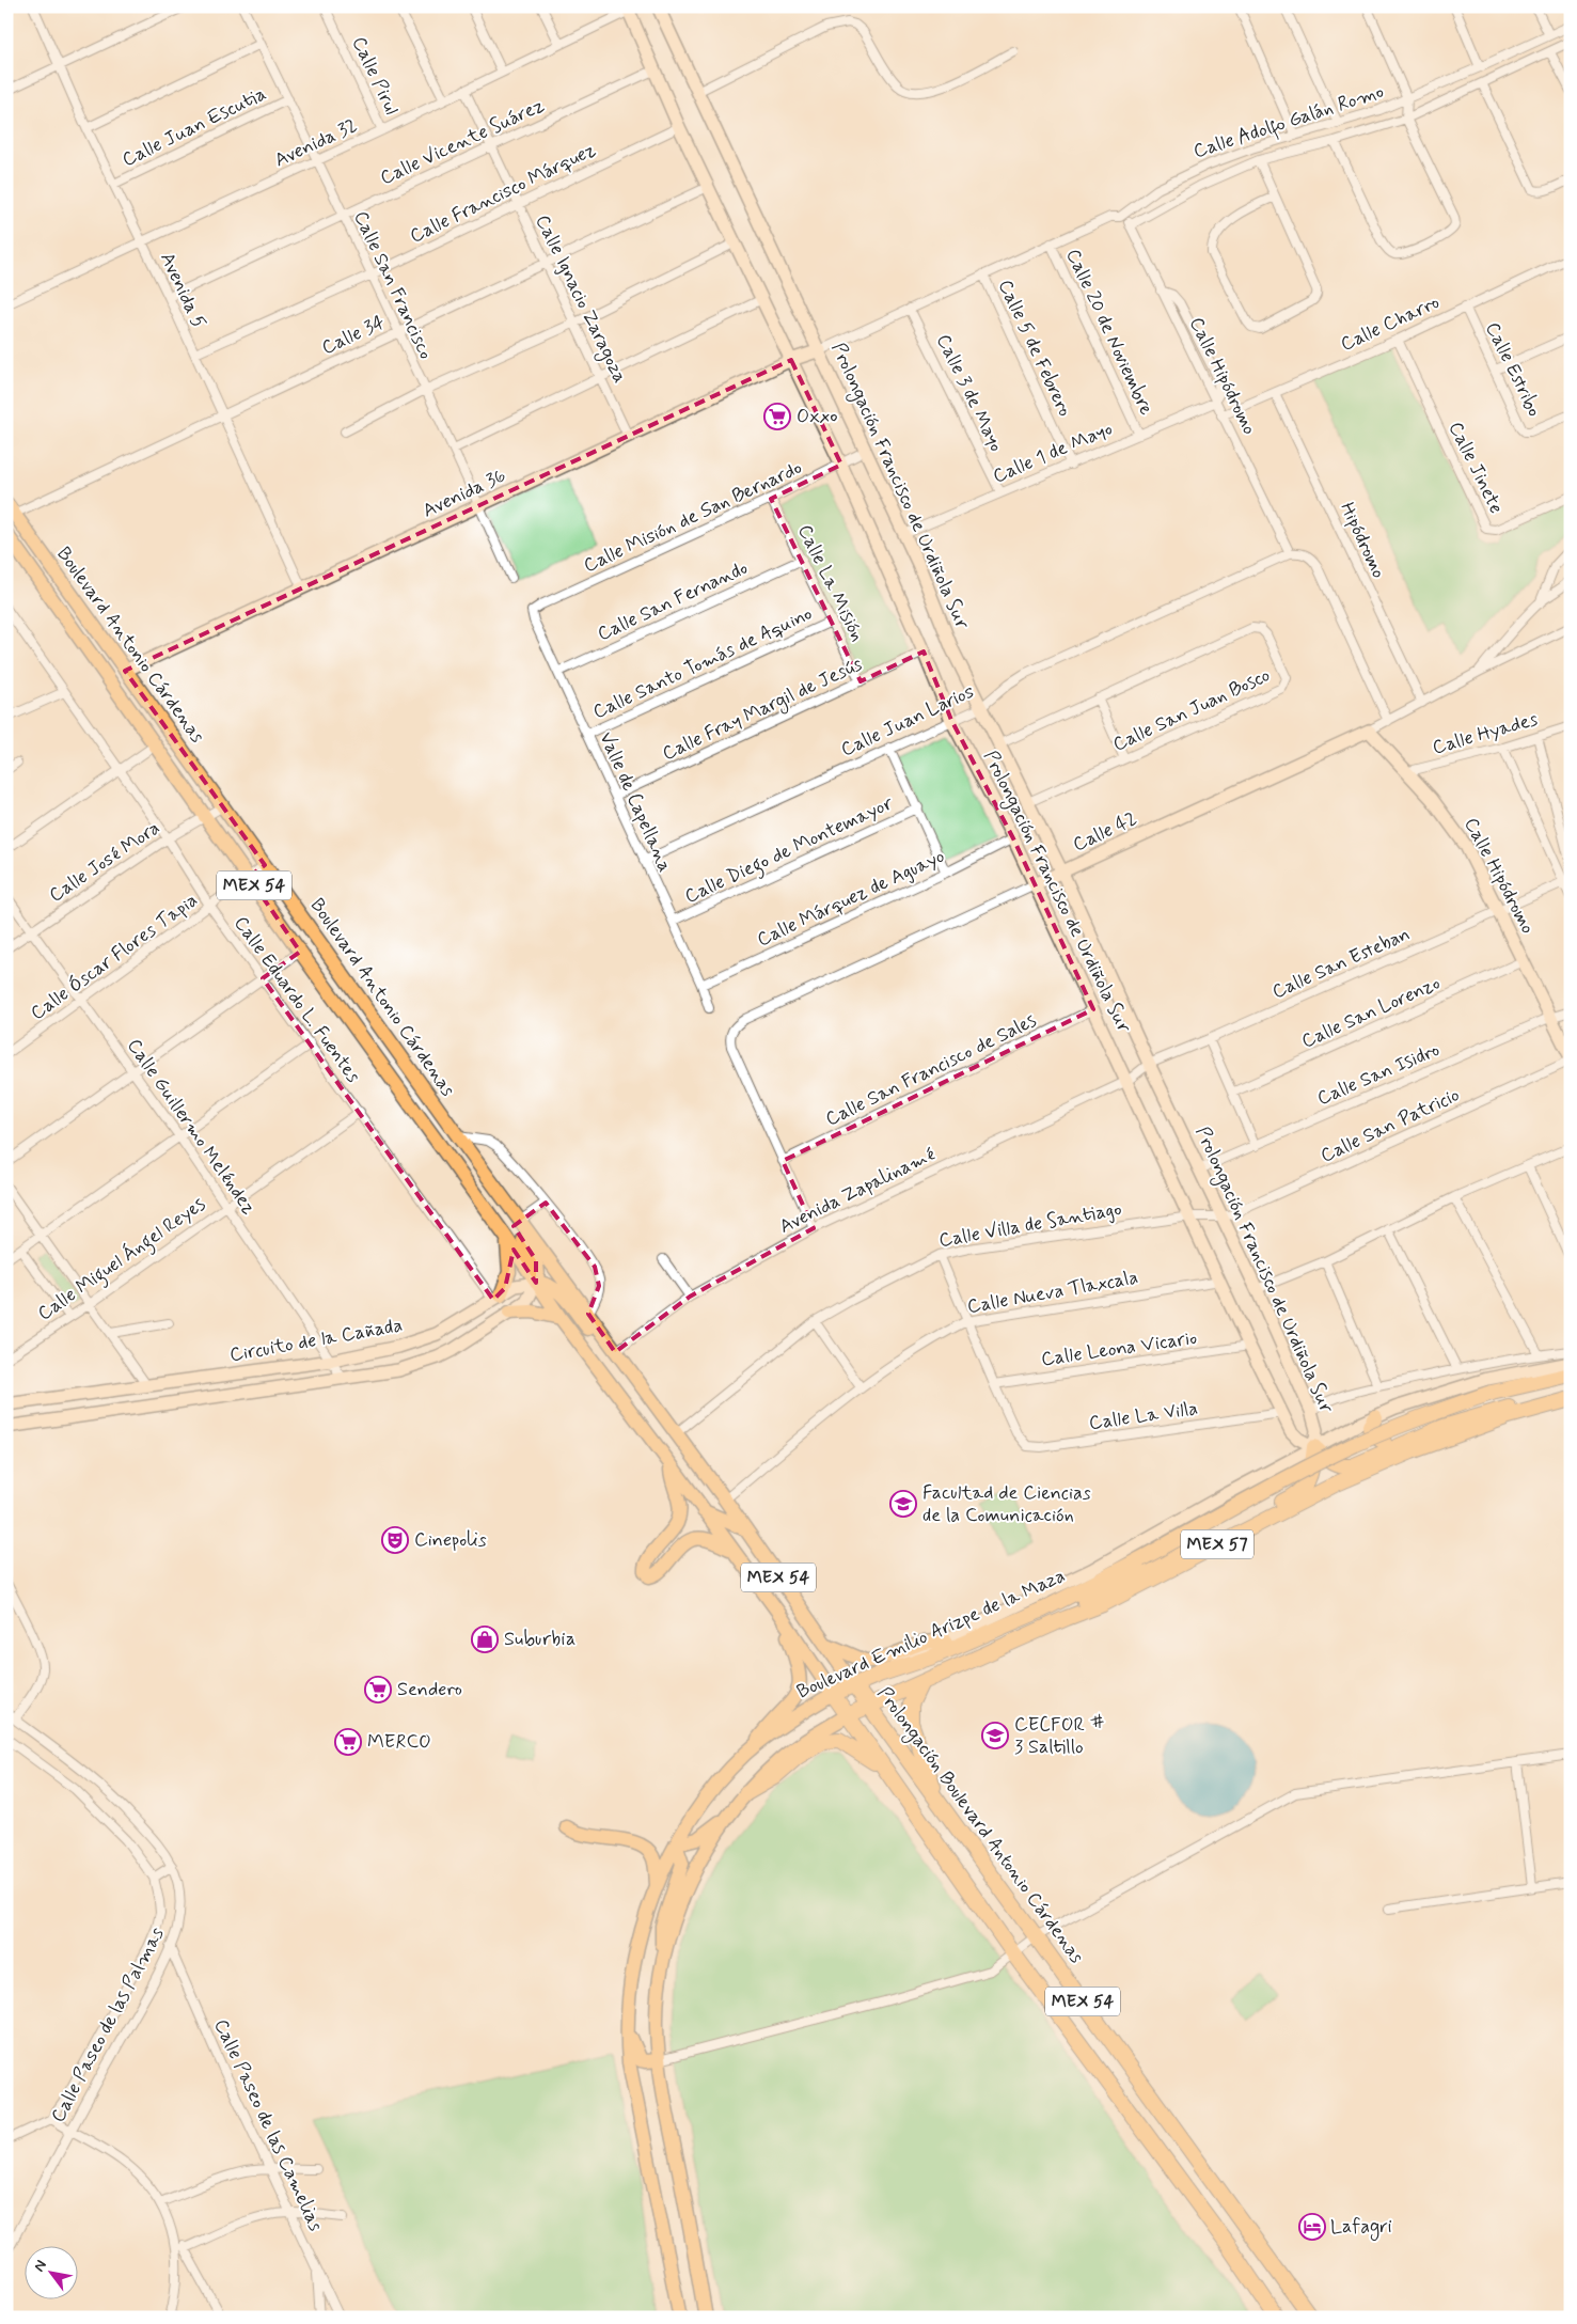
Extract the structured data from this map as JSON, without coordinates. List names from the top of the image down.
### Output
{
  "streets": {
    "highway": [
      "MEX 54",
      "MEX 57",
      "Boulevard Emilio Arizpe de la Maza",
      "Prolongación Boulevard Antonio Cárdenas"
    ],
    "main road": ["Boulevard Antonio Cárdenas"],
    "street": [
      "Calle Pirul",
      "Calle Adolfo Galán Romo",
      "Calle Juan Escutia",
      "Calle Vicente Suárez",
      "Avenida 32",
      "Calle Francisco Márquez",
      "Calle San Francisco",
      "Avenida 5",
      "Calle Ignacio Zaragoza",
      "Calle Charro",
      "Calle 20 de Noviembre",
      "Calle 34",
      "Calle 5 de Febrero",
      "Calle Estribo",
      "Calle Hipódromo",
      "Calle 3 de Mayo",
      "Calle 1 de Mayo",
      "Calle Jinete",
      "Prolongación Francisco de Urdiñola Sur",
      "Avenida 36",
      "Calle Misión de San Bernardo",
      "Hipódromo",
      "Calle La Misión",
      "Calle San Fernando",
      "Calle Santo Tomás de Aquino",
      "Calle Fray Margil de Jesús",
      "Calle San Juan Bosco",
      "Calle Juan Larios",
      "Calle Hyades",
      "Valle de Capellana",
      "Calle 42",
      "Calle Diego de Montemayor",
      "Calle José Mora",
      "Calle Márquez de Aguayo",
      "Calle Óscar Flores Tapia",
      "Calle San Esteban",
      "Calle Eduardo L. Fuentes",
      "Calle San Lorenzo",
      "Calle San Francisco de Sales",
      "Calle San Isidro",
      "Calle San Patricio",
      "Calle Guillermo Meléndez",
      "Avenida Zapalinamé",
      "Calle Villa de Santiago",
      "Calle Miguel Ángel Reyes",
      "Calle Nueva Tlaxcala",
      "Circuito de la Cañada",
      "Calle Leona Vicario",
      "Calle La Villa",
      "Calle Paseo de las Palmas",
      "Calle Paseo de las Camelias"
    ]
  },
  "crossings": [
    ["Calle Pirul", "Avenida 32"],
    ["Calle Adolfo Galán Romo", "Calle 20 de Noviembre"],
    ["Calle Adolfo Galán Romo", "Calle 5 de Febrero"],
    ["Calle Adolfo Galán Romo", "Calle Hipódromo"],
    ["Calle Adolfo Galán Romo", "Calle 3 de Mayo"],
    ["Calle Adolfo Galán Romo", "Prolongación Francisco de Urdiñola Sur"],
    ["Calle Adolfo Galán Romo", "Avenida 36"],
    ["Calle Juan Escutia", "Calle San Francisco"],
    ["Calle Juan Escutia", "Avenida 5"],
    ["Calle Vicente Suárez", "Calle San Francisco"],
    ["Calle Vicente Suárez", "Avenida 5"],
    ["Calle Vicente Suárez", "Calle Ignacio Zaragoza"],
    ["Calle Vicente Suárez", "Prolongación Francisco de Urdiñola Sur"],
    ["Avenida 32", "Calle San Francisco"],
    ["Avenida 32", "Avenida 5"],
    ["Avenida 32", "Calle Ignacio Zaragoza"],
    ["Avenida 32", "Prolongación Francisco de Urdiñola Sur"],
    ["Calle Francisco Márquez", "Calle San Francisco"],
    ["Calle Francisco Márquez", "Avenida 5"],
    ["Calle Francisco Márquez", "Calle Ignacio Zaragoza"],
    ["Calle Francisco Márquez", "Prolongación Francisco de Urdiñola Sur"],
    ["Calle San Francisco", "Calle 34"],
    ["Calle San Francisco", "Avenida 36"],
    ["Avenida 5", "Calle 34"],
    ["Avenida 5", "Avenida 36"],
    ["Calle Ignacio Zaragoza", "Calle 34"],
    ["Calle Ignacio Zaragoza", "Avenida 36"],
    ["Calle Charro", "Calle Estribo"],
    ["Calle Charro", "Calle Hipódromo"],
    ["Calle Charro", "Calle Jinete"],
    ["Calle Charro", "Hipódromo"],
    ["Calle 20 de Noviembre", "Calle 1 de Mayo"],
    ["Calle 34", "Prolongación Francisco de Urdiñola Sur"],
    ["Calle 34", "Boulevard Antonio Cárdenas"],
    ["Calle 5 de Febrero", "Calle 1 de Mayo"],
    ["Calle Hipódromo", "Calle 1 de Mayo"],
    ["Calle Hipódromo", "Calle Juan Larios"],
    ["Calle Hipódromo", "Calle Hyades"],
    ["Calle Hipódromo", "Calle 42"],
    ["Calle Hipódromo", "Calle San Esteban"],
    ["Calle Hipódromo", "Calle San Lorenzo"],
    ["Calle Hipódromo", "Calle San Isidro"],
    ["Calle Hipódromo", "Calle San Patricio"],
    ["Calle 3 de Mayo", "Calle 1 de Mayo"],
    ["Calle 1 de Mayo", "Prolongación Francisco de Urdiñola Sur"],
    ["Prolongación Francisco de Urdiñola Sur", "Avenida 36"],
    ["Prolongación Francisco de Urdiñola Sur", "Calle Misión de San Bernardo"],
    ["Prolongación Francisco de Urdiñola Sur", "Calle Fray Margil de Jesús"],
    ["Prolongación Francisco de Urdiñola Sur", "Calle San Juan Bosco"],
    ["Prolongación Francisco de Urdiñola Sur", "Calle Juan Larios"],
    ["Prolongación Francisco de Urdiñola Sur", "Calle 42"],
    ["Prolongación Francisco de Urdiñola Sur", "Calle Márquez de Aguayo"],
    ["Prolongación Francisco de Urdiñola Sur", "Calle San Esteban"],
    ["Prolongación Francisco de Urdiñola Sur", "Calle San Francisco de Sales"],
    ["Prolongación Francisco de Urdiñola Sur", "Calle San Isidro"],
    ["Prolongación Francisco de Urdiñola Sur", "Calle San Patricio"],
    ["Prolongación Francisco de Urdiñola Sur", "Avenida Zapalinamé"],
    ["Prolongación Francisco de Urdiñola Sur", "Calle Villa de Santiago"],
    ["Prolongación Francisco de Urdiñola Sur", "Calle Nueva Tlaxcala"],
    ["Prolongación Francisco de Urdiñola Sur", "Calle Leona Vicario"],
    ["Prolongación Francisco de Urdiñola Sur", "Calle La Villa"],
    ["Avenida 36", "Boulevard Antonio Cárdenas"],
    ["Calle Misión de San Bernardo", "Calle La Misión"],
    ["Calle Misión de San Bernardo", "Valle de Capellana"],
    ["Hipódromo", "Calle 42"],
    ["Calle La Misión", "Calle San Fernando"],
    ["Calle La Misión", "Calle Santo Tomás de Aquino"],
    ["Calle La Misión", "Calle Fray Margil de Jesús"],
    ["Calle San Fernando", "Valle de Capellana"],
    ["Boulevard Antonio Cárdenas", "Calle José Mora"],
    ["Boulevard Antonio Cárdenas", "MEX 54"],
    ["Boulevard Antonio Cárdenas", "Calle Óscar Flores Tapia"],
    ["Boulevard Antonio Cárdenas", "Circuito de la Cañada"],
    ["Boulevard Antonio Cárdenas", "Prolongación Boulevard Antonio Cárdenas"],
    ["Calle Santo Tomás de Aquino", "Valle de Capellana"],
    ["Calle Fray Margil de Jesús", "Valle de Capellana"],
    ["Calle Juan Larios", "Valle de Capellana"],
    ["Valle de Capellana", "Calle Diego de Montemayor"],
    ["Valle de Capellana", "Calle Márquez de Aguayo"],
    ["Calle 42", "Calle San Francisco de Sales"],
    ["Calle José Mora", "Calle Eduardo L. Fuentes"],
    ["Calle José Mora", "Calle Guillermo Meléndez"],
    ["MEX 54", "Circuito de la Cañada"],
    ["MEX 54", "MEX 57"],
    ["MEX 54", "Boulevard Emilio Arizpe de la Maza"],
    ["Calle Óscar Flores Tapia", "Calle Eduardo L. Fuentes"],
    ["Calle Óscar Flores Tapia", "Calle Guillermo Meléndez"],
    ["Calle San Esteban", "Avenida Zapalinamé"],
    ["Calle Eduardo L. Fuentes", "Calle Miguel Ángel Reyes"],
    ["Calle Eduardo L. Fuentes", "Circuito de la Cañada"],
    ["Calle San Patricio", "Calle Villa de Santiago"],
    ["Calle Guillermo Meléndez", "Calle Miguel Ángel Reyes"],
    ["Calle Guillermo Meléndez", "Circuito de la Cañada"],
    ["Avenida Zapalinamé", "Prolongación Boulevard Antonio Cárdenas"],
    ["Calle Villa de Santiago", "Prolongación Boulevard Antonio Cárdenas"],
    ["Calle Nueva Tlaxcala", "Prolongación Boulevard Antonio Cárdenas"],
    ["Calle Leona Vicario", "Calle La Villa"],
    ["MEX 57", "Prolongación Boulevard Antonio Cárdenas"],
    ["Boulevard Emilio Arizpe de la Maza", "Prolongación Boulevard Antonio Cárdenas"],
    ["Calle Paseo de las Palmas", "Calle Paseo de las Camelias"]
  ],
  "places": {
    "supermarket": ["Oxxo", "Sendero", "MERCO"],
    "school or university": ["Facultad de Ciencias de la Comunicación", "CECFOR # 3 Saltillo"],
    "theatre": ["Cinepolis"],
    "shop": ["Suburbia"],
    "hotel": ["Lafagri"]
  },
  "north": "top left"
}
